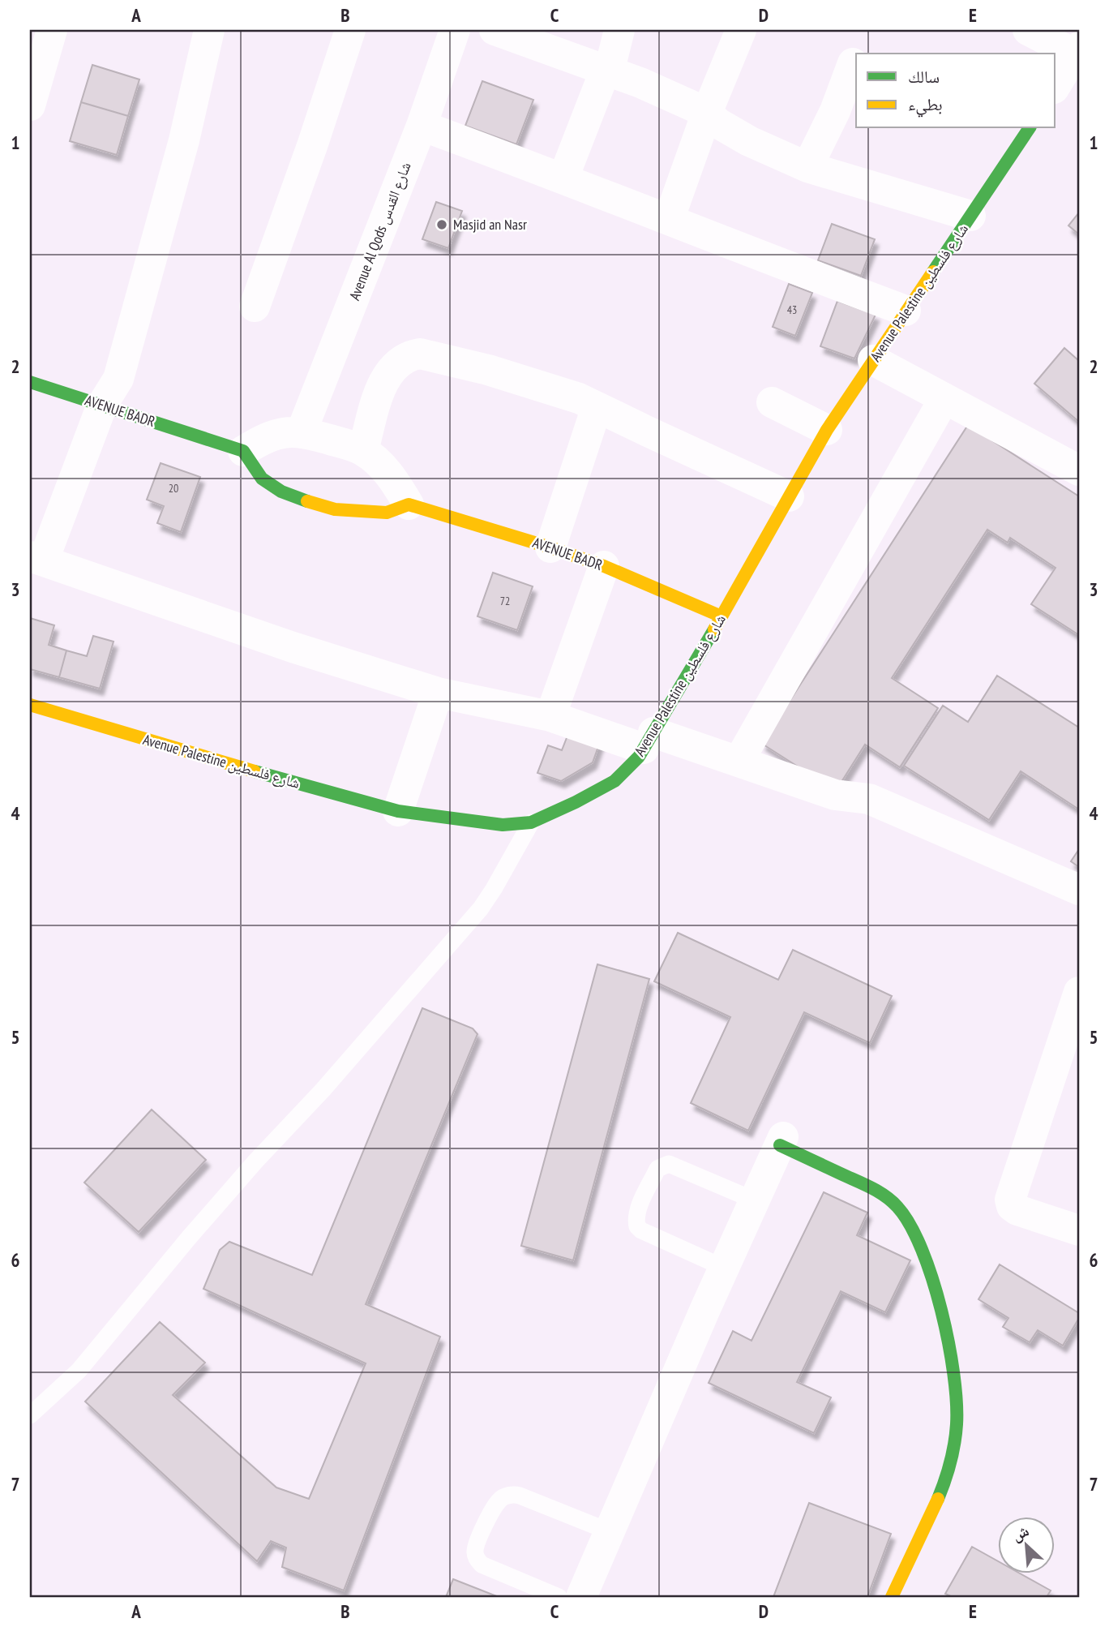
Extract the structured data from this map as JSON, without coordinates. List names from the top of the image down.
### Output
{
  "streets": {
    "street": ["Avenue Al Qods شارع القدس", "Avenue Palestine شارع فلسطين", "AVENUE BADR"]
  },
  "crossings": [
    ["Avenue Palestine شارع فلسطين", "AVENUE BADR"]
  ],
  "places": ["Masjid an Nasr"],
  "house_numbers": ["43", "20", "72"],
  "legend": ["سالك", "بطيء"],
  "north": "top left",
  "grid": {
    "columns": [
      "A",
      "B",
      "C",
      "D",
      "E"
    ],
    "rows": [
      "1",
      "2",
      "3",
      "4",
      "5",
      "6",
      "7"
    ]
  }
}
